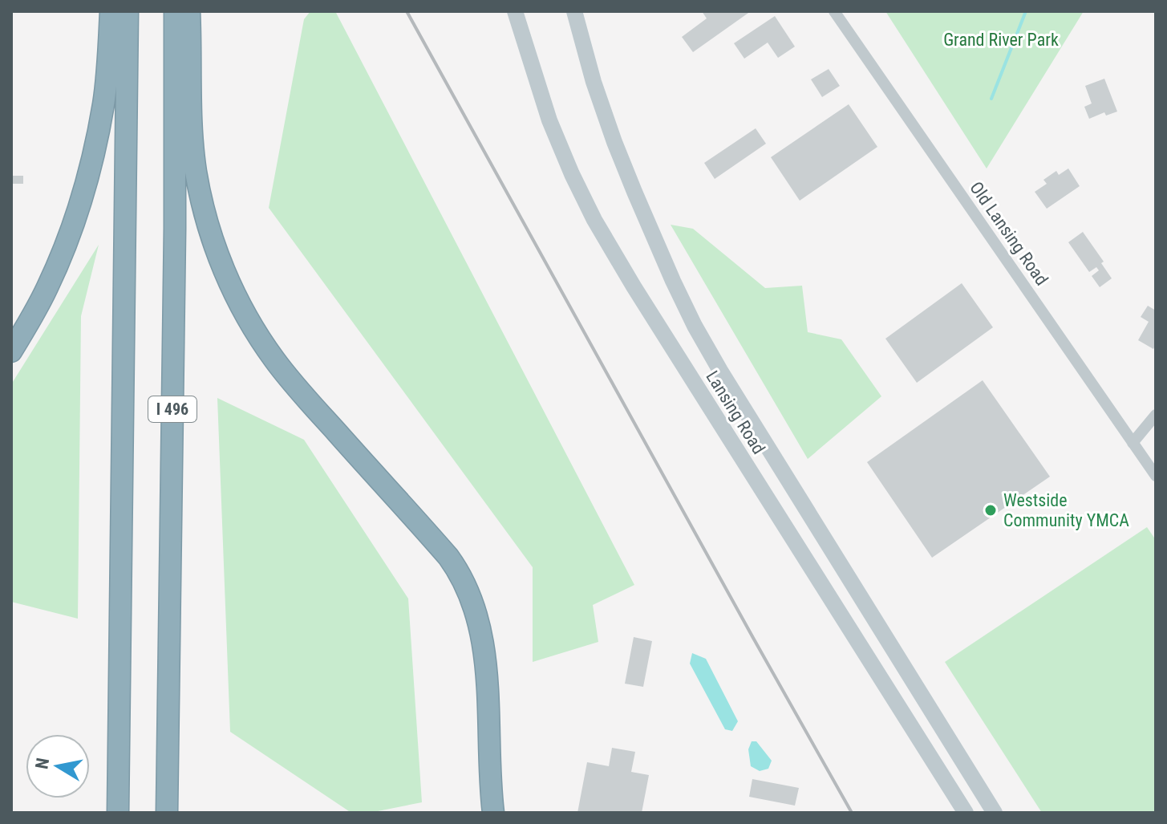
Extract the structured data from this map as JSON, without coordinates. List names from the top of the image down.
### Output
{
  "streets": {
    "highway": ["I 496"],
    "main road": ["Lansing Road"],
    "street": ["Old Lansing Road"]
  },
  "parks": ["Grand River Park"],
  "places": ["Westside Community YMCA"],
  "north": "left"
}
